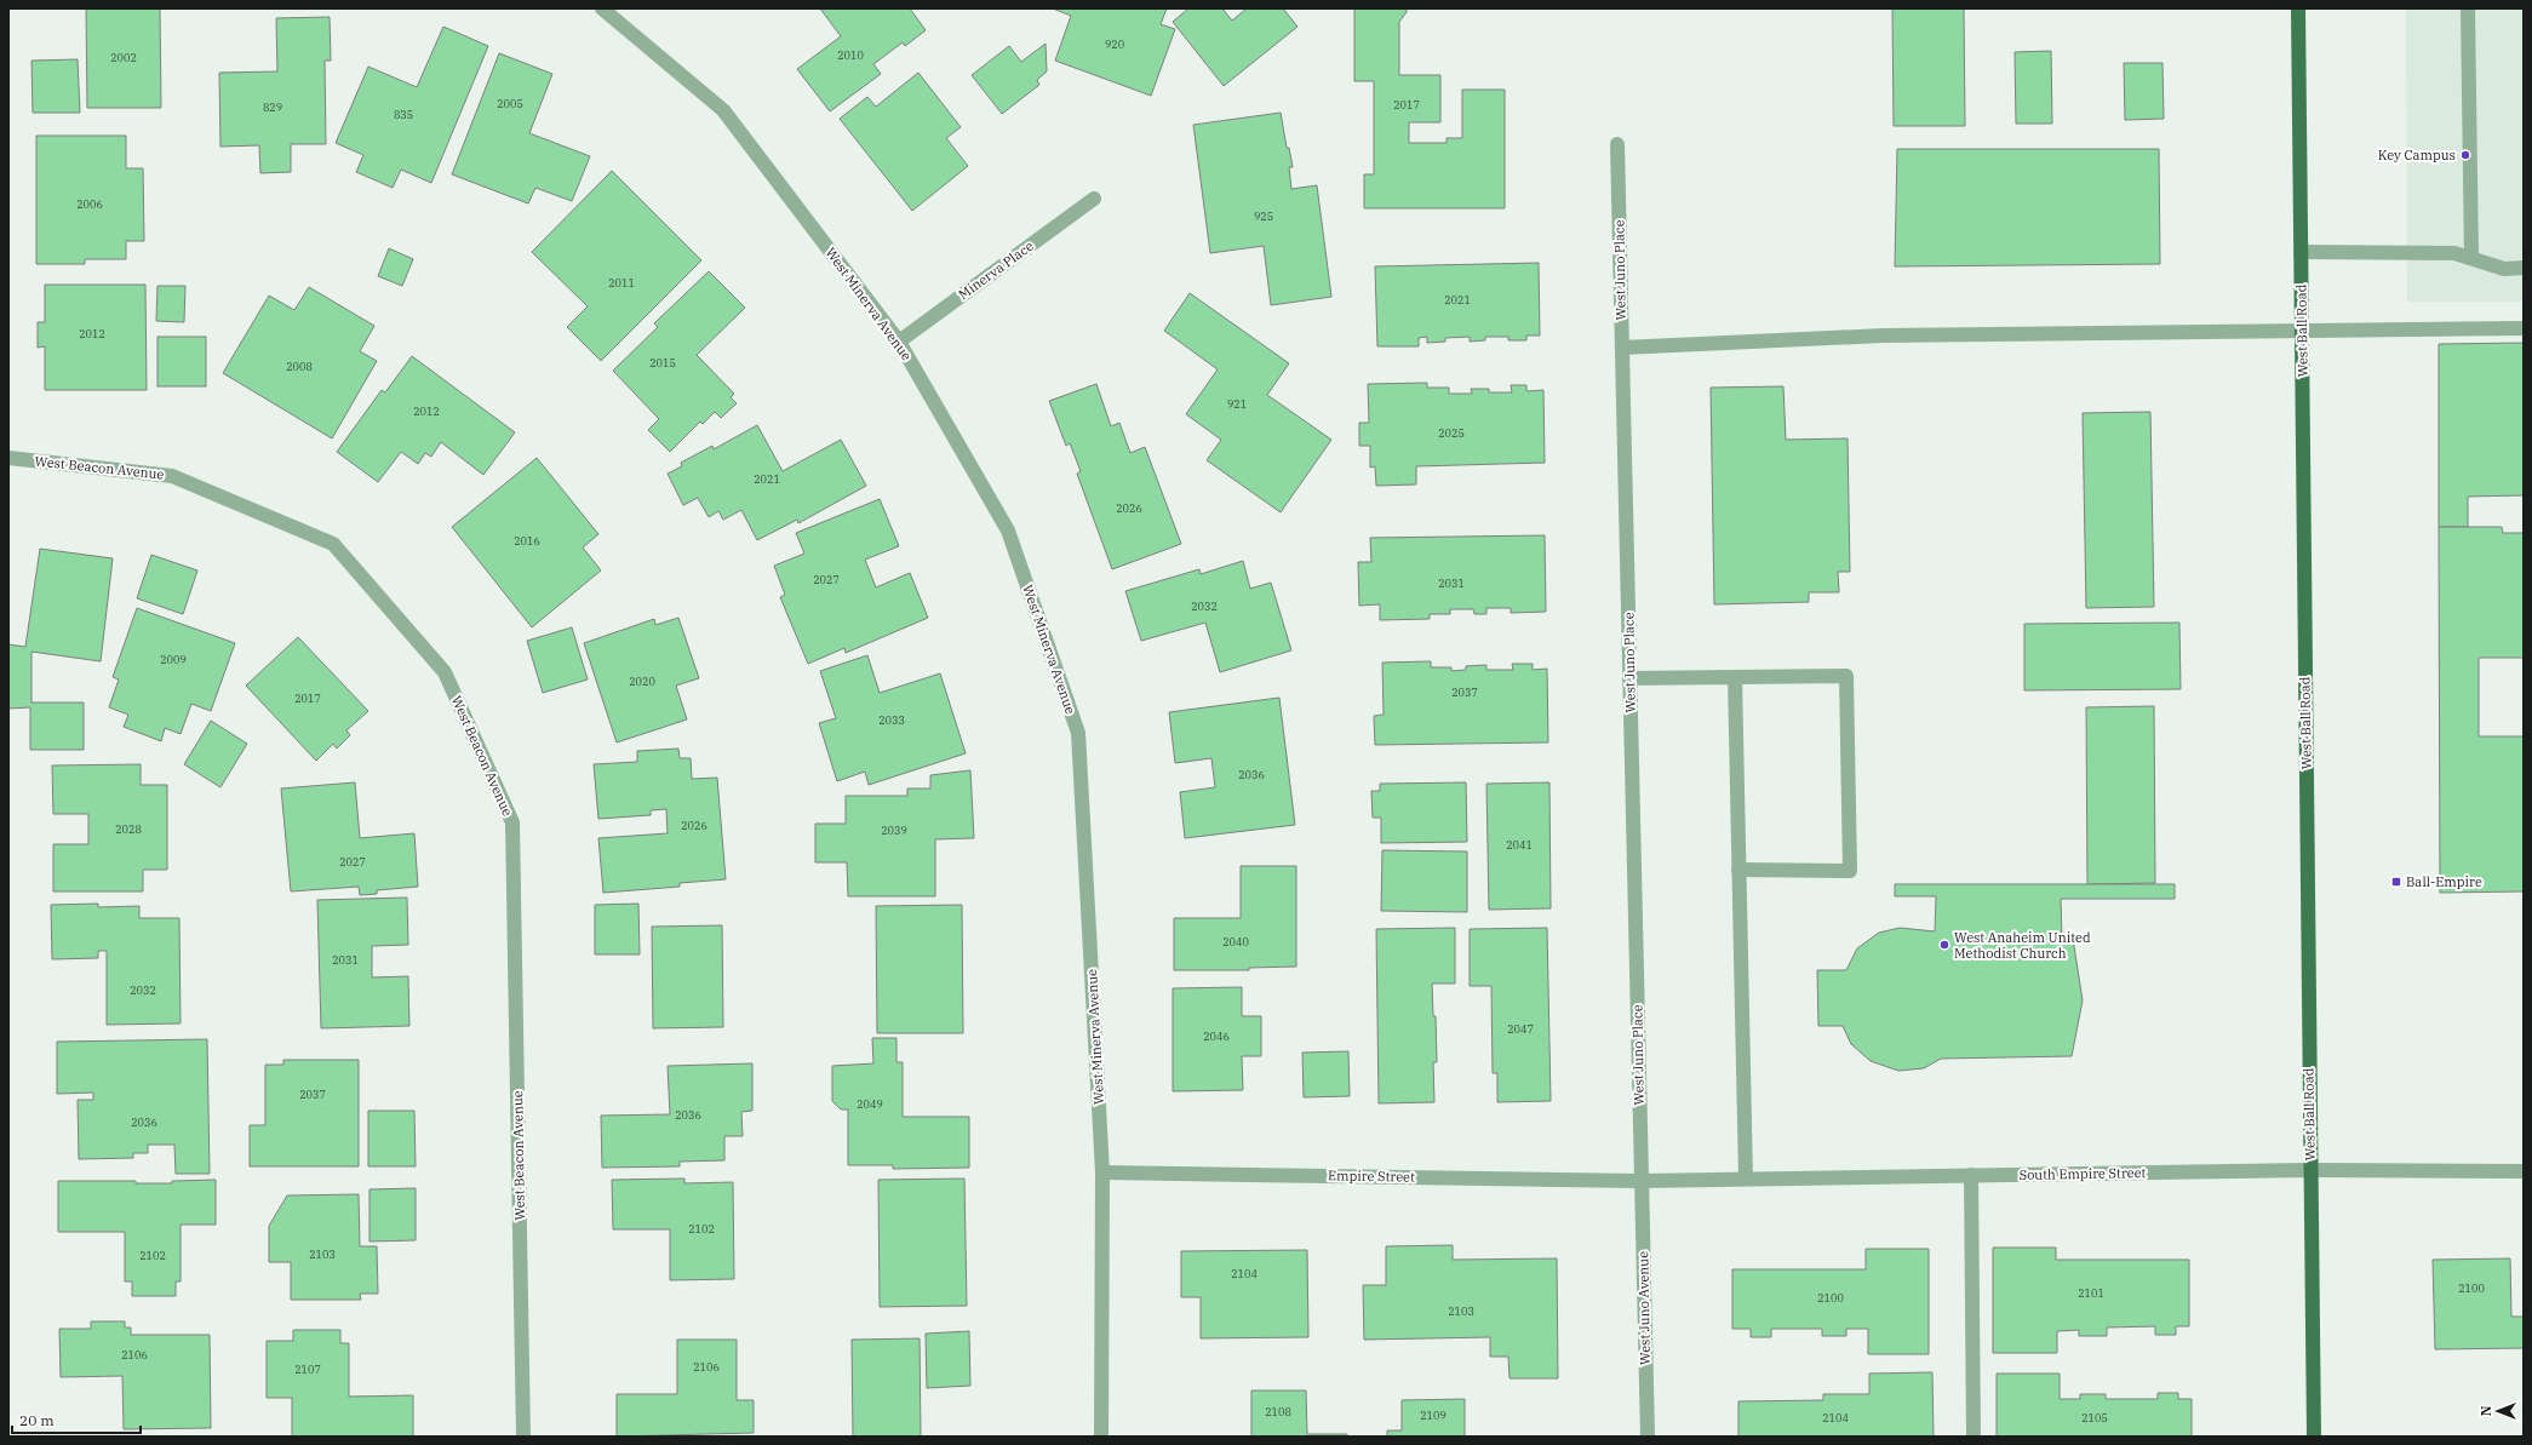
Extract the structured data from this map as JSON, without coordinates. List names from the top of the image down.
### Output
{
  "streets": {
    "main road": ["West Ball Road"],
    "street": [
      "Minerva Place",
      "West Juno Place",
      "West Minerva Avenue",
      "West Beacon Avenue",
      "South Empire Street",
      "Empire Street",
      "West Juno Avenue"
    ]
  },
  "crossings": [
    ["Minerva Place", "West Minerva Avenue"],
    ["West Juno Place", "South Empire Street"],
    ["West Juno Place", "Empire Street"],
    ["West Juno Place", "West Juno Avenue"],
    ["West Minerva Avenue", "Empire Street"],
    ["West Ball Road", "South Empire Street"],
    ["South Empire Street", "Empire Street"],
    ["South Empire Street", "West Juno Avenue"],
    ["Empire Street", "West Juno Avenue"]
  ],
  "places": {
    "other": ["Key Campus", "West Anaheim United Methodist Church"],
    "transit": ["Ball-Empire"]
  },
  "house_numbers": [
    "920",
    "2010",
    "2002",
    "2005",
    "2017",
    "829",
    "835",
    "2006",
    "925",
    "2011",
    "2021",
    "2012",
    "2015",
    "2008",
    "921",
    "2012",
    "2025",
    "2021",
    "2026",
    "2016",
    "2027",
    "2031",
    "2032",
    "2009",
    "2020",
    "2037",
    "2017",
    "2033",
    "2036",
    "2026",
    "2028",
    "2039",
    "2041",
    "2027",
    "2040",
    "2031",
    "2032",
    "2047",
    "2046",
    "2037",
    "2049",
    "2036",
    "2036",
    "2102",
    "2103",
    "2102",
    "2104",
    "2100",
    "2101",
    "2100",
    "2103",
    "2106",
    "2106",
    "2107",
    "2108",
    "2109",
    "2104",
    "2105"
  ],
  "scale_bar": "20 m",
  "north": "left"
}
